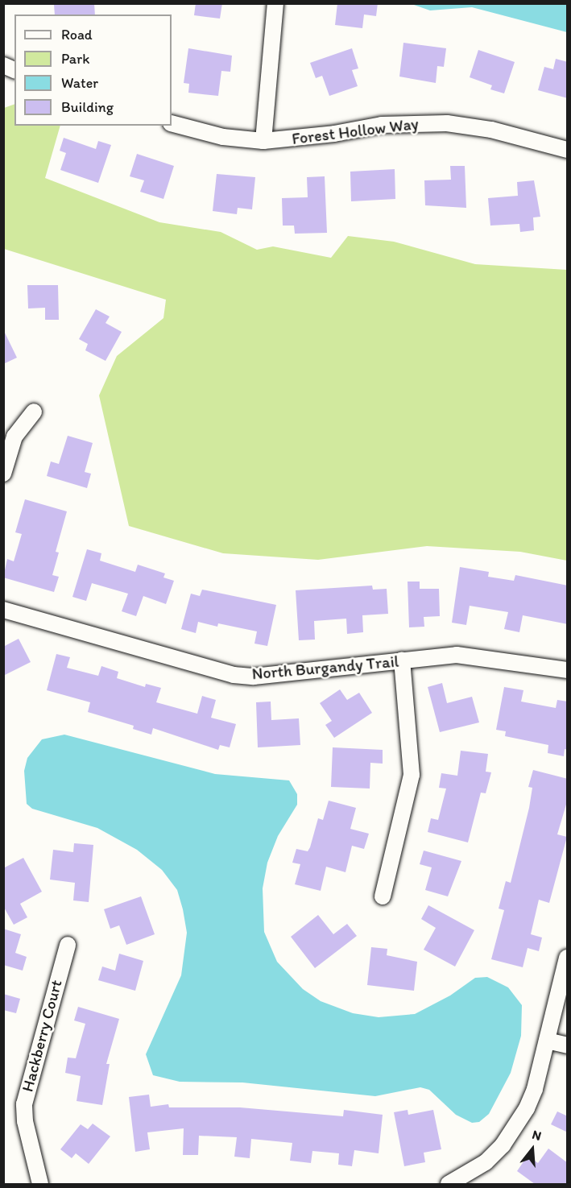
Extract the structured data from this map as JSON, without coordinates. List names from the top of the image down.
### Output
{
  "streets": {
    "street": ["Forest Hollow Way", "North Burgandy Trail", "Hackberry Court"]
  },
  "legend": [
    "Road",
    "Park",
    "Water",
    "Building"
  ],
  "north": "top"
}
